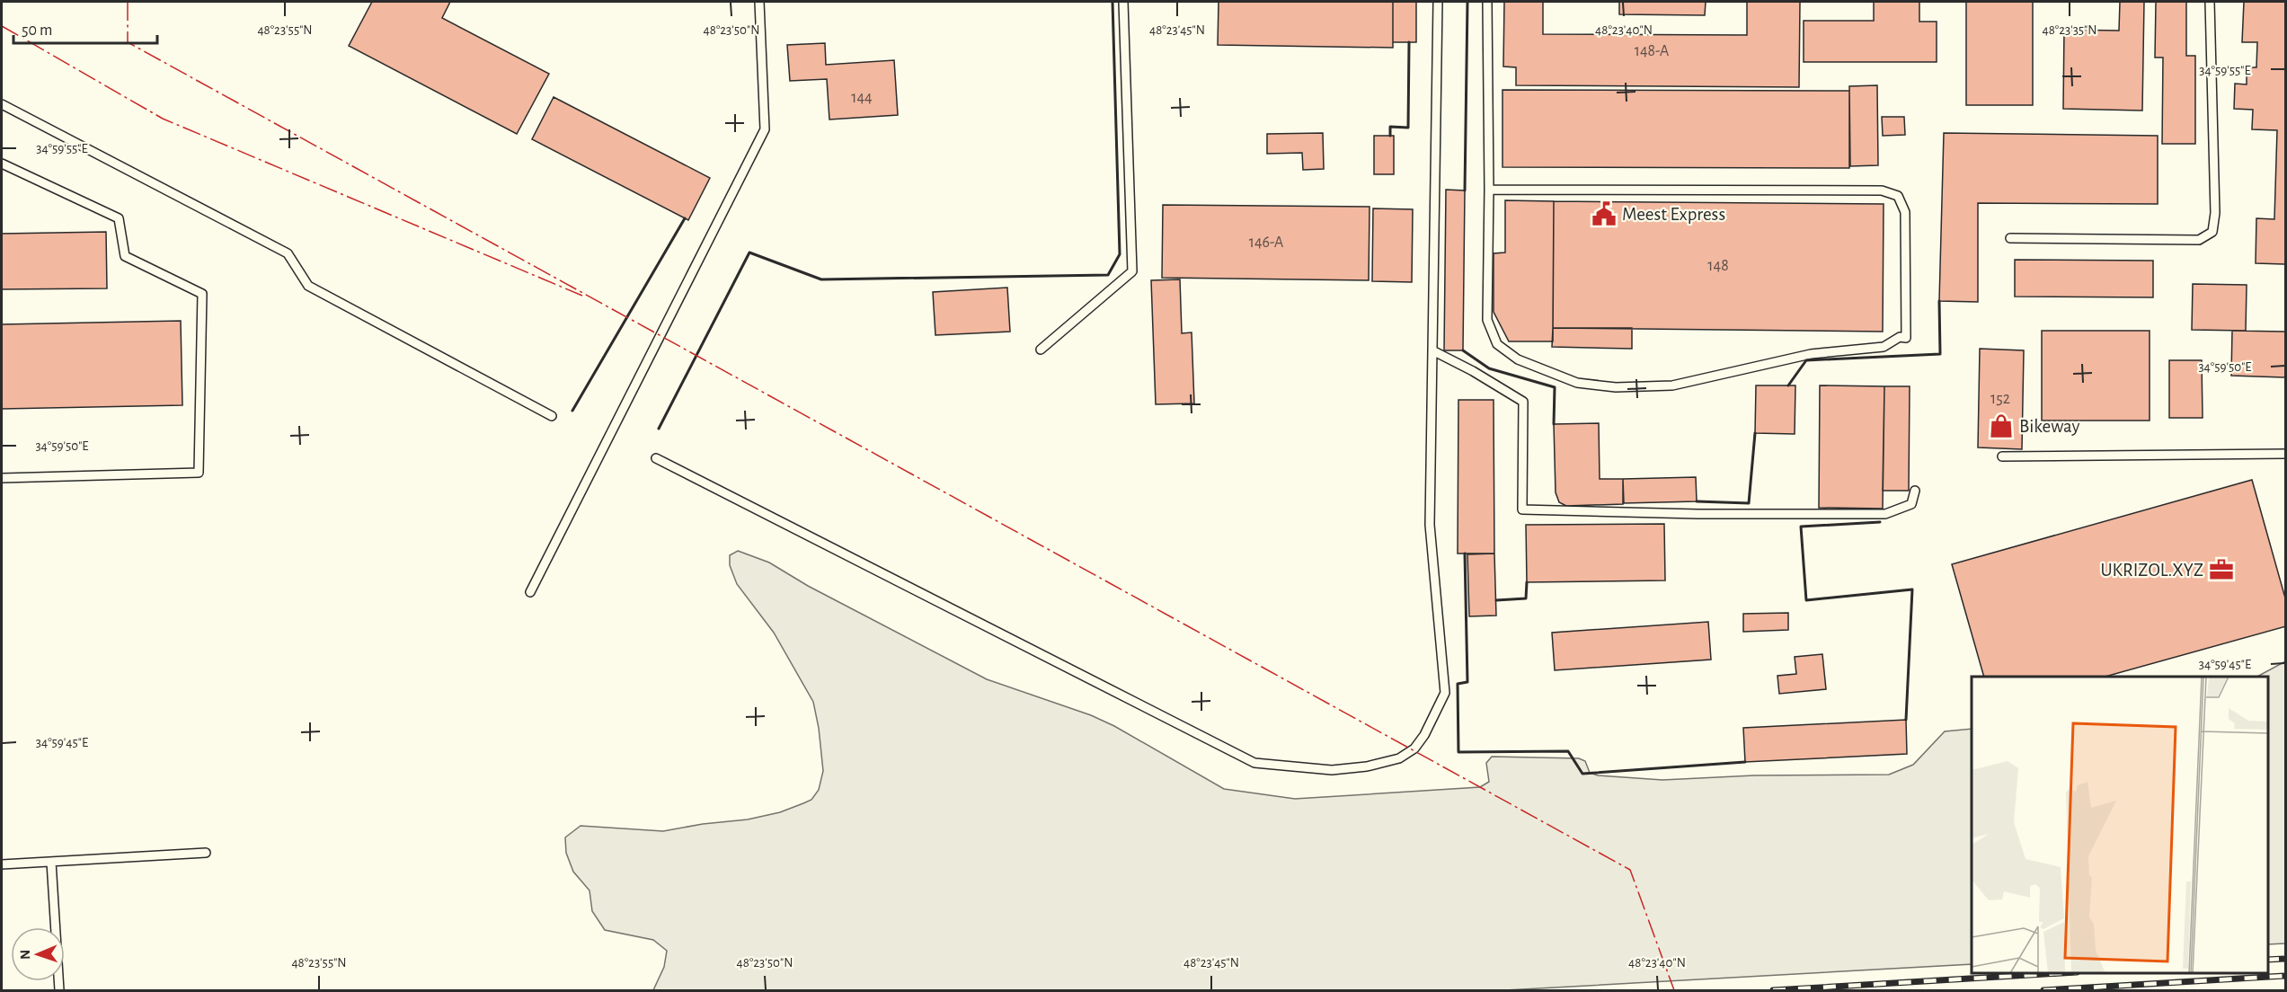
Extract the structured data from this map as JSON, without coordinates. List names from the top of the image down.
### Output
{
  "places": {
    "public building": ["Meest Express"],
    "shop": ["Bikeway"],
    "office": ["UKRIZOL.XYZ"]
  },
  "house_numbers": [
    "148-А",
    "144",
    "146-А",
    "148",
    "152"
  ],
  "scale_bar": "50 m",
  "north": "left",
  "coordinates": [
    "48°23'55\"N",
    "48°23'50\"N",
    "48°23'45\"N",
    "48°23'40\"N",
    "48°23'35\"N",
    "34°59'55\"E",
    "34°59'50\"E",
    "34°59'45\"E"
  ]
}
